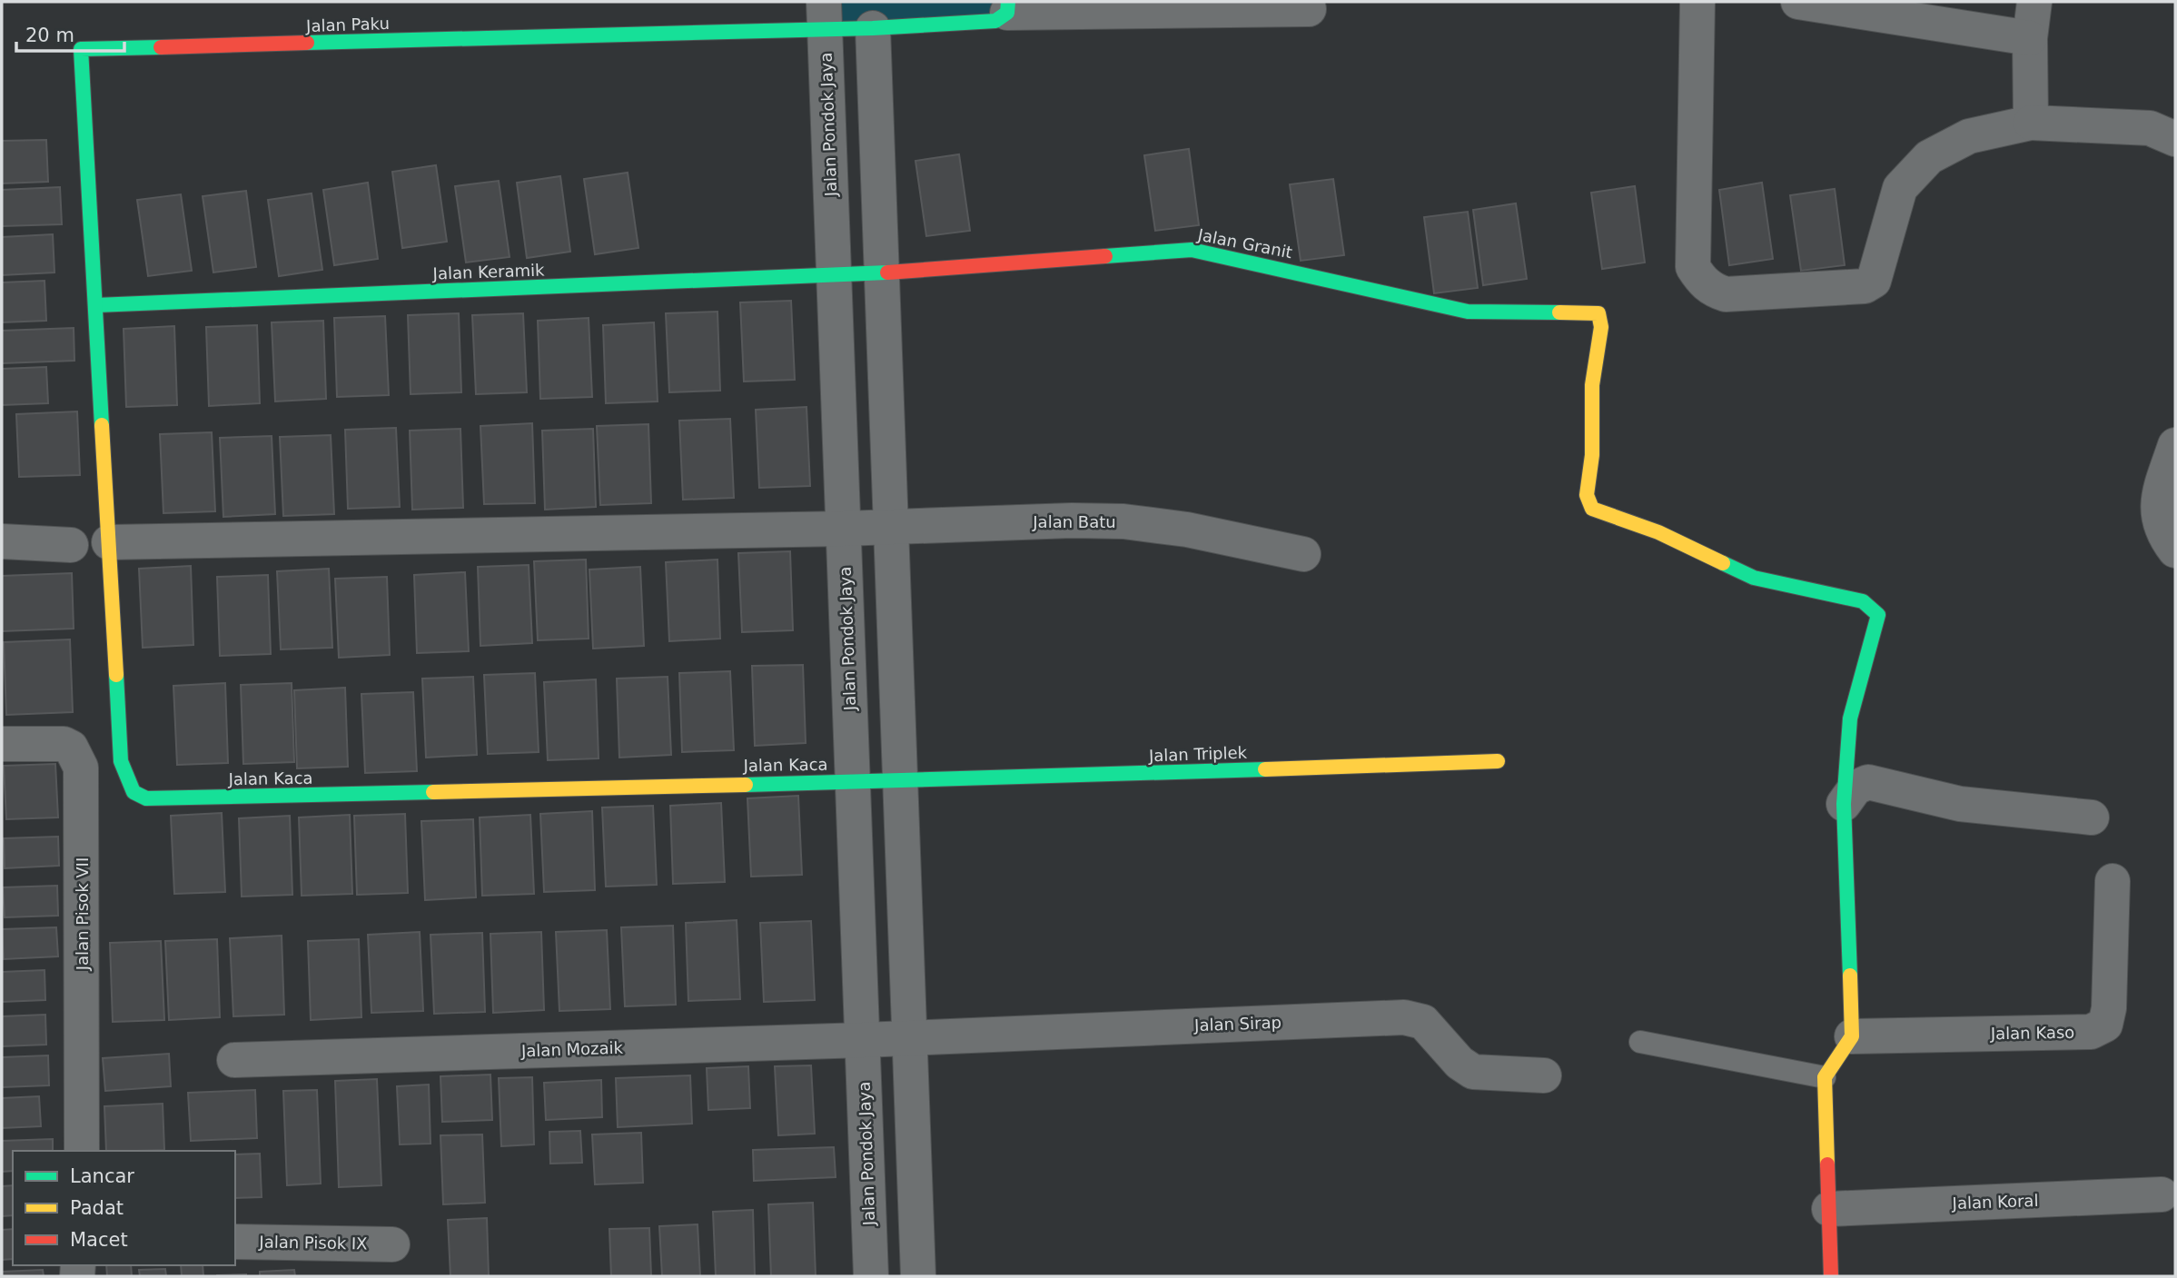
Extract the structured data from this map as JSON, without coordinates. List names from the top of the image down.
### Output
{
  "streets": {
    "street": [
      "Jalan Paku",
      "Jalan Pondok Jaya",
      "Jalan Granit",
      "Jalan Keramik",
      "Jalan Batu",
      "Jalan Triplek",
      "Jalan Kaca",
      "Jalan Pisok VII",
      "Jalan Sirap",
      "Jalan Kaso",
      "Jalan Mozaik",
      "Jalan Koral",
      "Jalan Pisok IX"
    ]
  },
  "crossings": [
    ["Jalan Paku", "Jalan Pondok Jaya"],
    ["Jalan Paku", "Jalan Keramik"],
    ["Jalan Paku", "Jalan Kaca"],
    ["Jalan Pondok Jaya", "Jalan Keramik"],
    ["Jalan Pondok Jaya", "Jalan Batu"],
    ["Jalan Pondok Jaya", "Jalan Kaca"],
    ["Jalan Pondok Jaya", "Jalan Mozaik"],
    ["Jalan Granit", "Jalan Keramik"],
    ["Jalan Keramik", "Jalan Kaca"],
    ["Jalan Batu", "Jalan Kaca"],
    ["Jalan Triplek", "Jalan Kaca"],
    ["Jalan Sirap", "Jalan Mozaik"]
  ],
  "legend": ["Lancar", "Padat", "Macet"],
  "scale_bar": "20 m"
}
